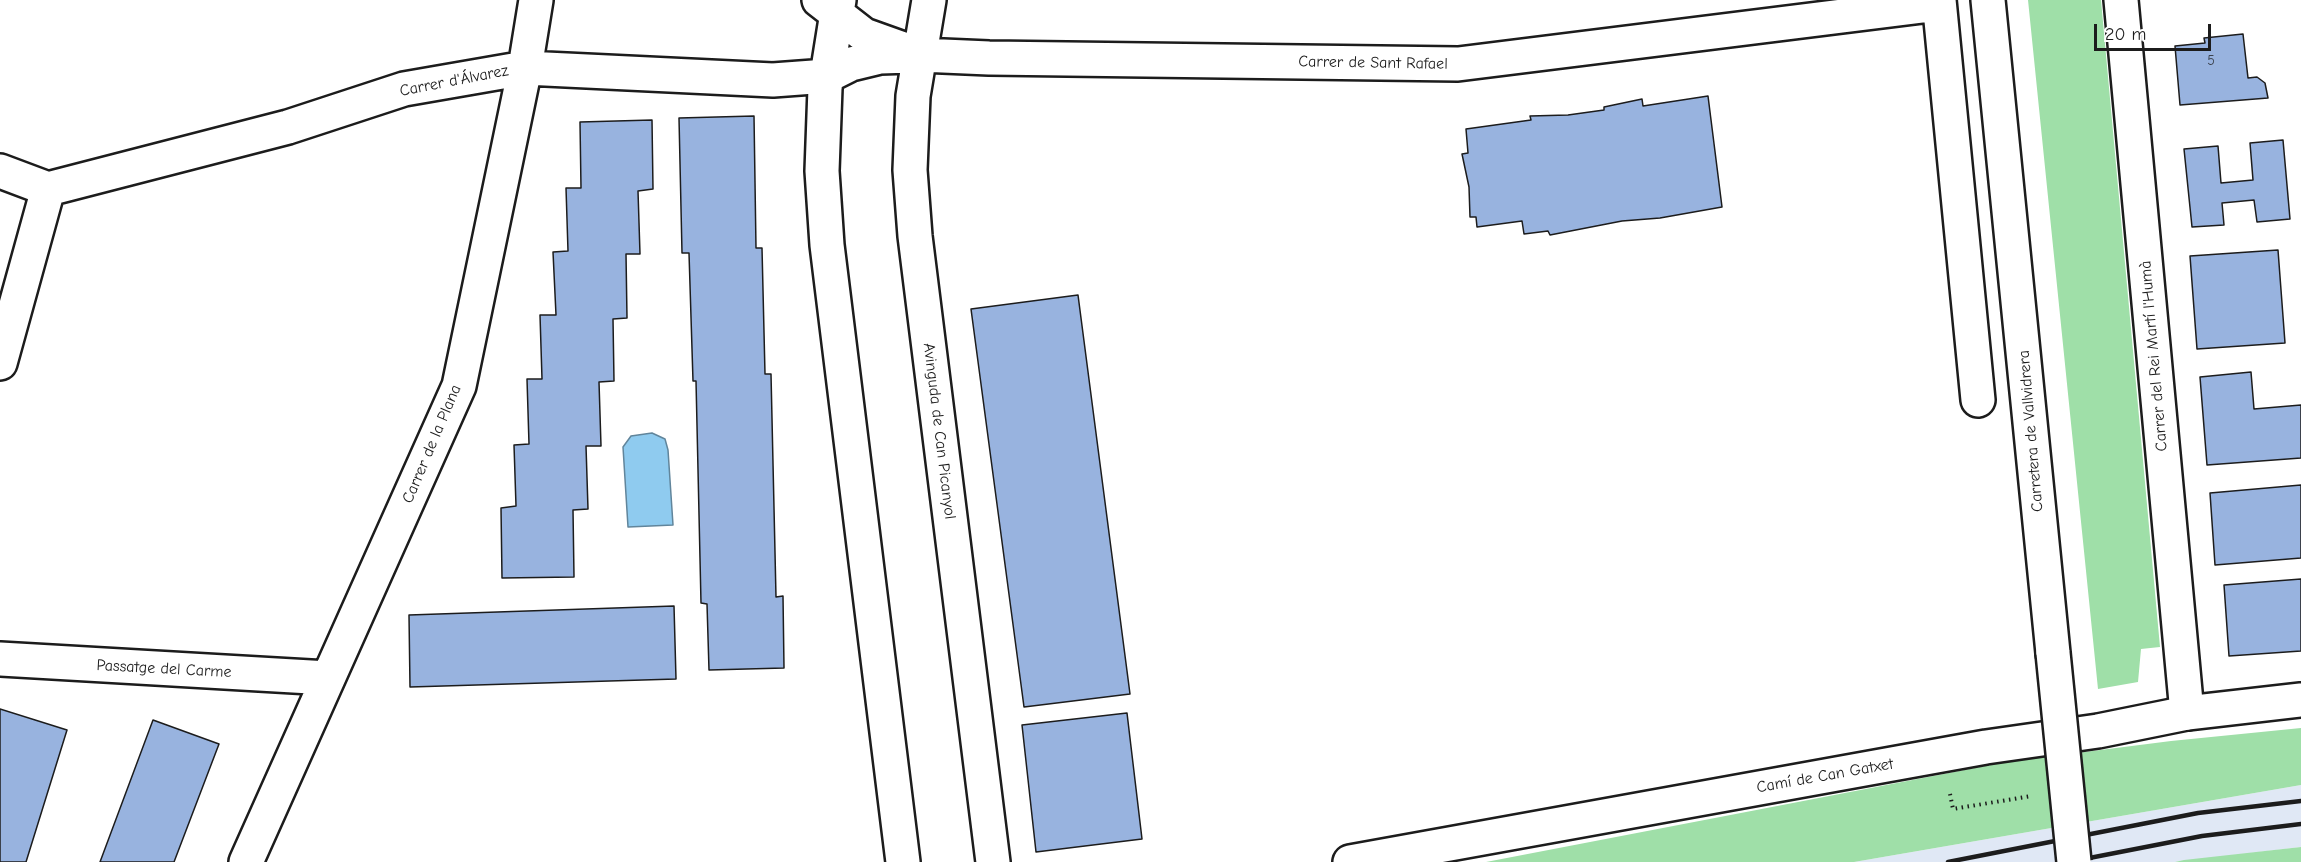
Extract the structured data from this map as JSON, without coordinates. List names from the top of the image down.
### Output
{
  "streets": {
    "street": [
      "Carrer de Sant Rafael",
      "Carrer d'Álvarez",
      "Carrer del Rei Martí l'Humà",
      "Avinguda de Can Picanyol",
      "Carretera de Vallvidrera",
      "Carrer de la Plana",
      "Passatge del Carme",
      "Camí de Can Gatxet"
    ]
  },
  "crossings": [
    ["Carrer de Sant Rafael", "Carrer d'Álvarez"],
    ["Carrer de Sant Rafael", "Avinguda de Can Picanyol"],
    ["Carrer d'Álvarez", "Avinguda de Can Picanyol"],
    ["Carrer d'Álvarez", "Carrer de la Plana"],
    ["Carrer del Rei Martí l'Humà", "Camí de Can Gatxet"],
    ["Carrer de la Plana", "Passatge del Carme"]
  ],
  "house_numbers": ["5"],
  "scale_bar": "20 m"
}
